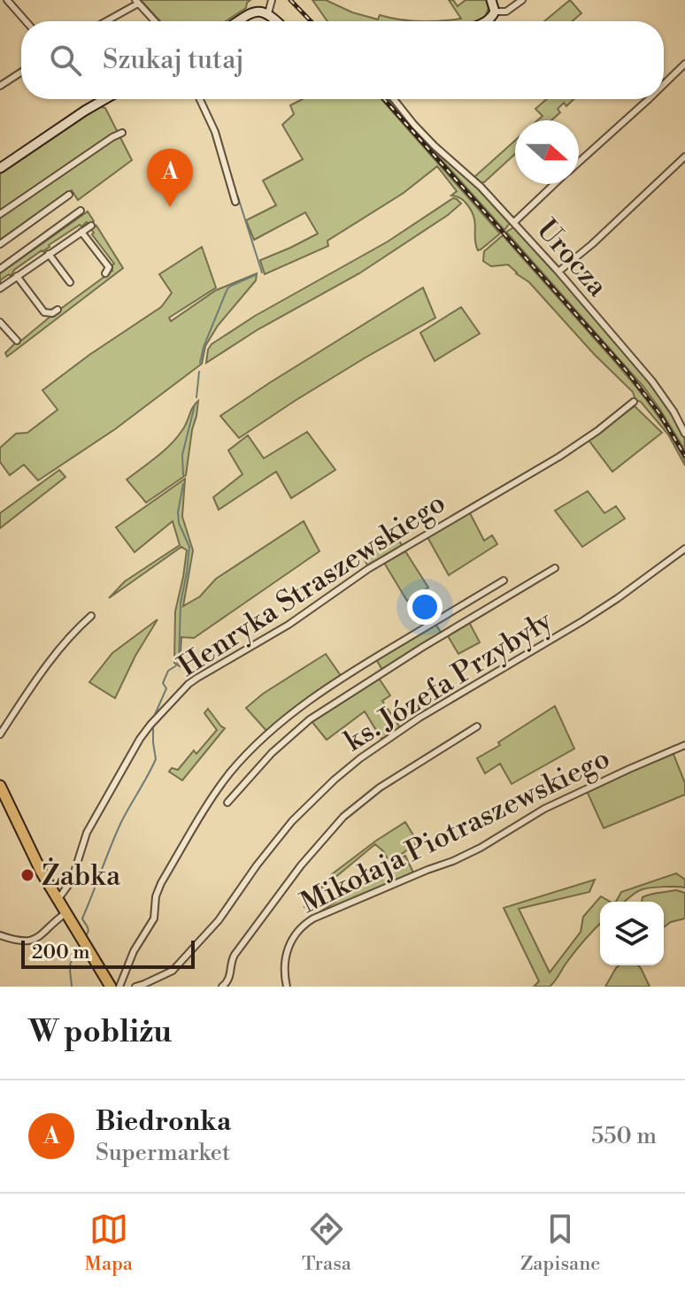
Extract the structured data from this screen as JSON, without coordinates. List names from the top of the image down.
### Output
{
  "streets": {
    "street": [
      "Urocza",
      "Henryka Straszewskiego",
      "ks. Józefa Przybyły",
      "Mikołaja Piotraszewskiego"
    ]
  },
  "places": ["Żabka"],
  "scale_bar": "200 m",
  "north": "right",
  "page": {
    "search": "Szukaj tutaj",
    "pins": "A",
    "scale": "200 m",
    "heading": "W pobliżu",
    "list": [
      {
        "mark": "A",
        "name": "Biedronka",
        "note": "Supermarket",
        "value": "550 m"
      }
    ],
    "nav": ["Mapa", "Trasa", "Zapisane"]
  }
}
